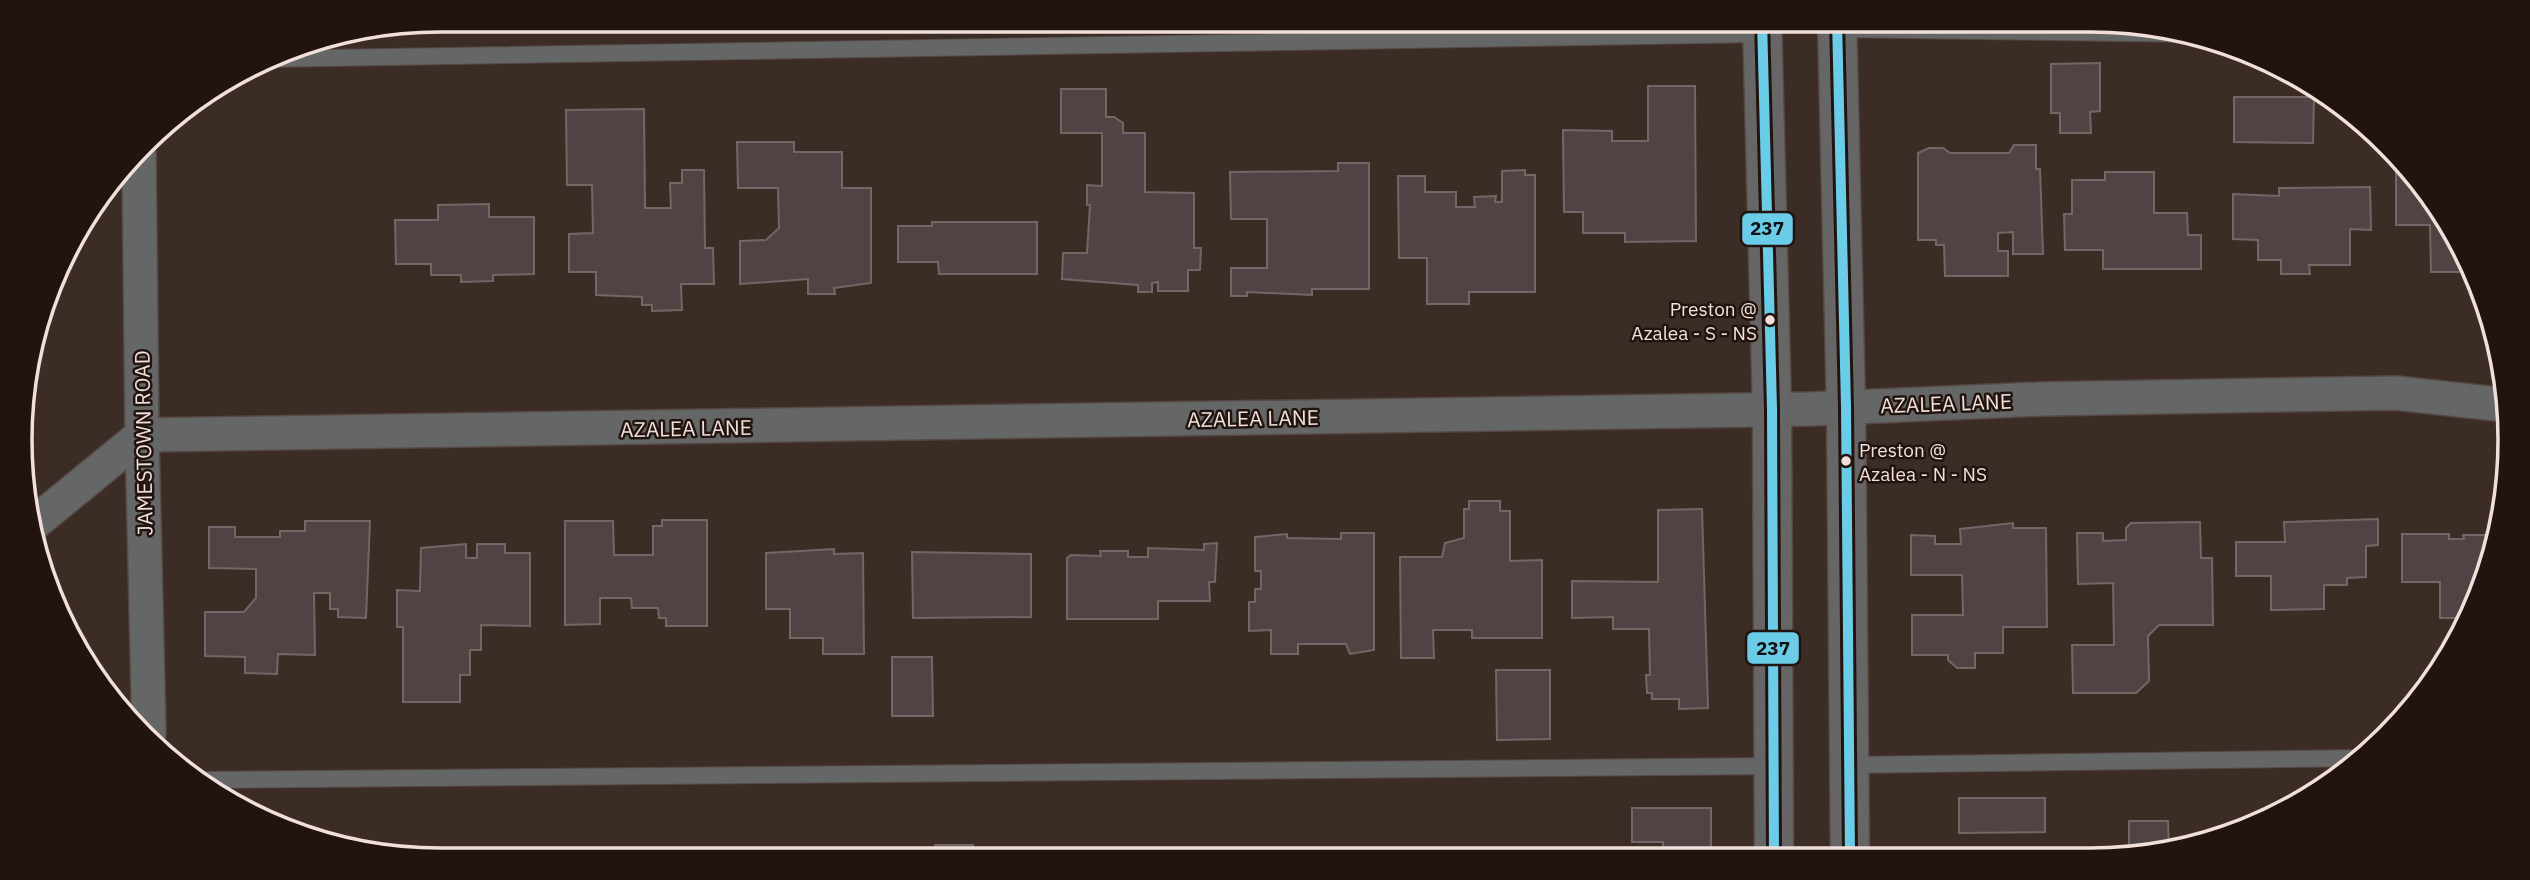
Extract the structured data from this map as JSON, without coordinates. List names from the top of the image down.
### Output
{
  "streets": {
    "street": ["AZALEA LANE", "JAMESTOWN ROAD"]
  },
  "crossings": [
    ["AZALEA LANE", "JAMESTOWN ROAD"]
  ],
  "places": ["Preston @ Azalea - S - NS", "Preston @ Azalea - N - NS"],
  "lines": ["transit line 237"]
}
